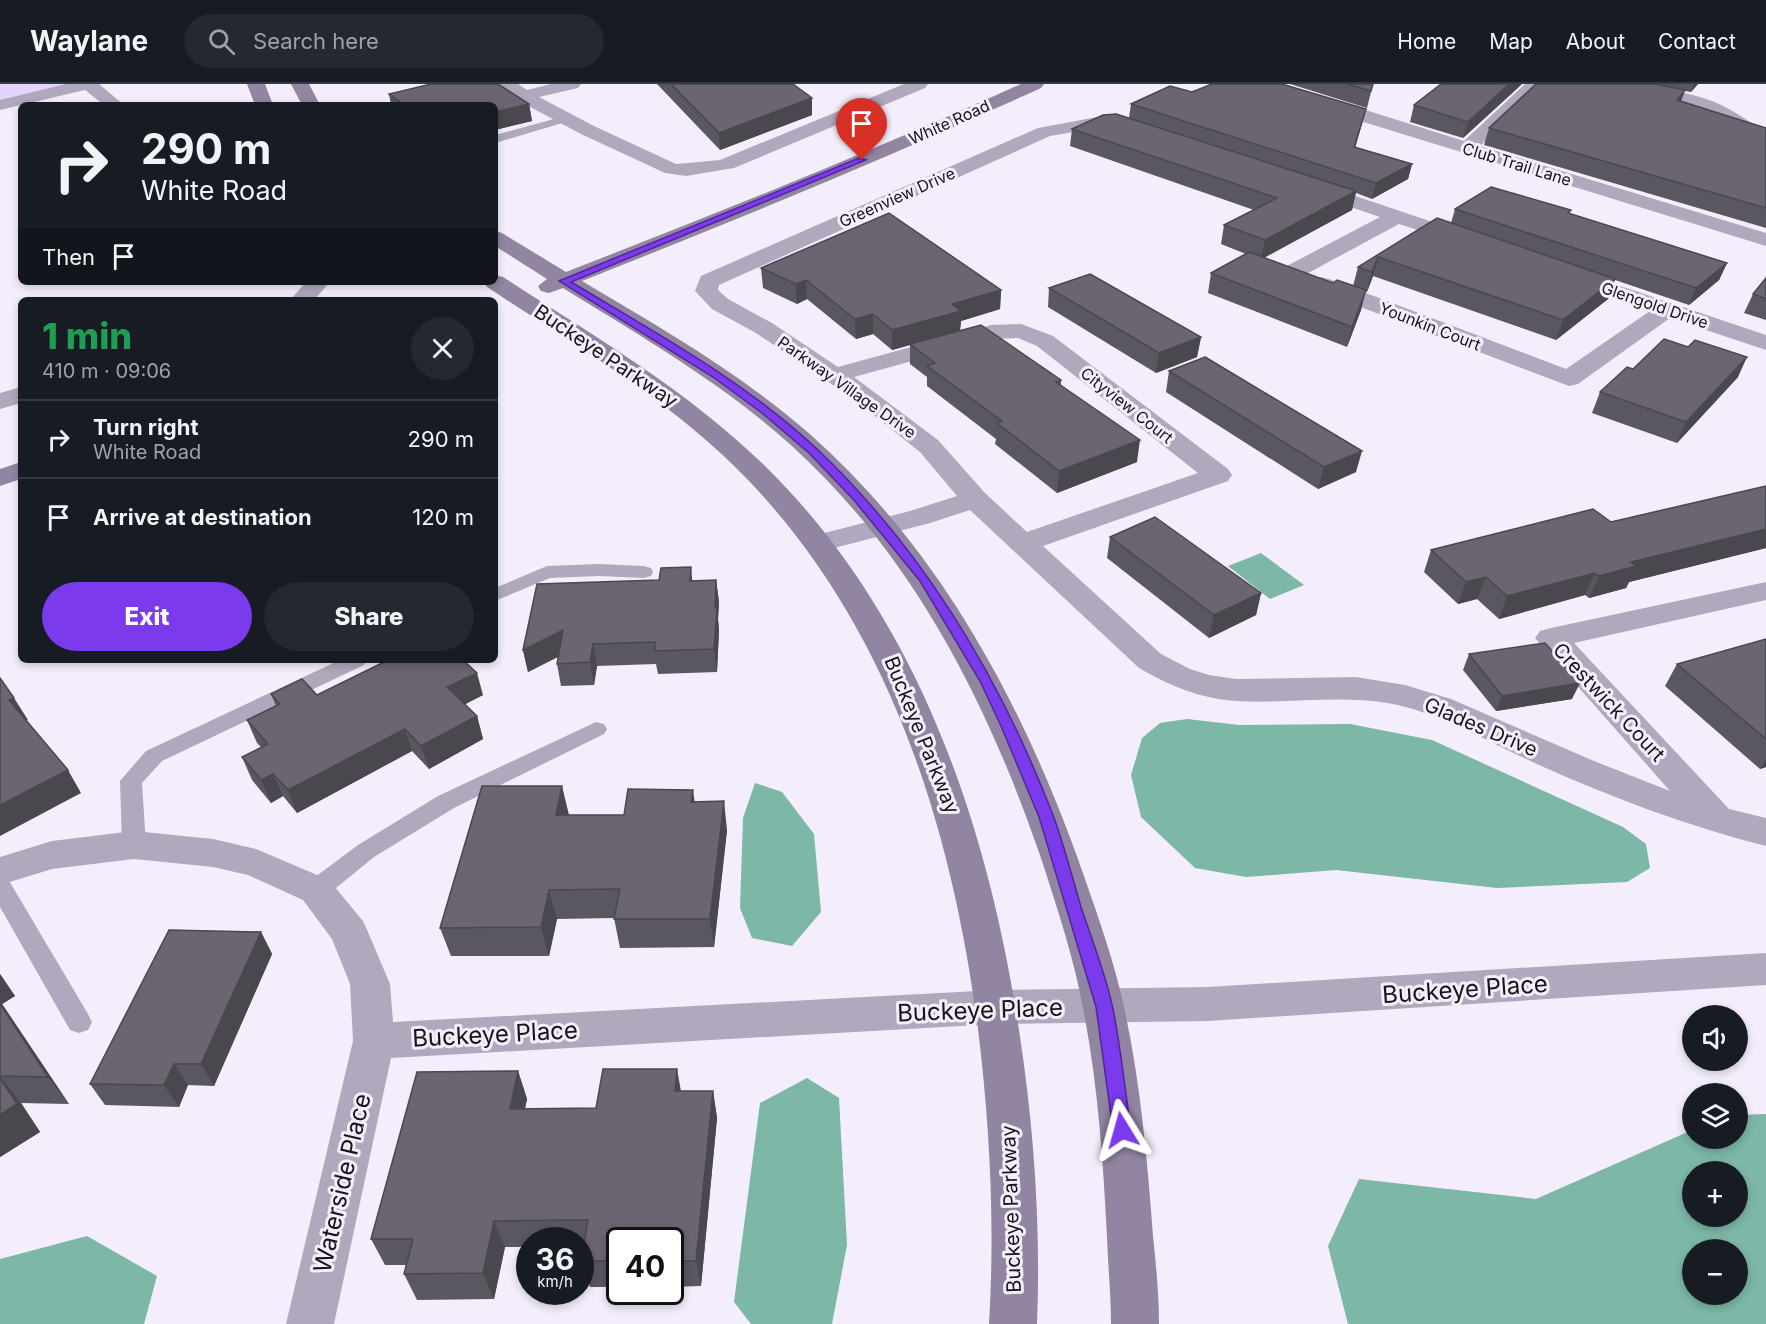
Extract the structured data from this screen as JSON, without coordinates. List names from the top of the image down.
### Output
{
  "streets": {
    "street": [
      "White Road",
      "Club Trail Lane",
      "Greenview Drive",
      "Glengold Drive",
      "Younkin Court",
      "Buckeye Parkway",
      "Parkway Village Drive",
      "Cityview Court",
      "Crestwick Court",
      "Glades Drive",
      "Buckeye Place",
      "Waterside Place"
    ]
  },
  "crossings": [
    ["White Road", "Buckeye Parkway"],
    ["Greenview Drive", "Parkway Village Drive"],
    ["Glengold Drive", "Younkin Court"],
    ["Buckeye Parkway", "Buckeye Place"],
    ["Parkway Village Drive", "Cityview Court"],
    ["Parkway Village Drive", "Glades Drive"],
    ["Crestwick Court", "Glades Drive"],
    ["Buckeye Place", "Waterside Place"]
  ],
  "page": {
    "header": "Waylane",
    "search": "Search here",
    "nav": [
      "Home",
      "Map",
      "About",
      "Contact"
    ],
    "turn": ["290 m", "White Road"],
    "then": "Then",
    "heading": ["1 min", "410 m · 09:06"],
    "list": [
      {
        "name": "Turn right",
        "note": "White Road",
        "value": "290 m"
      },
      {
        "name": "Arrive at destination",
        "value": "120 m"
      }
    ],
    "buttons": ["Exit", "Share"],
    "map_buttons": ["+", "−"],
    "speed": "36 km/h",
    "limit": "40"
  }
}
